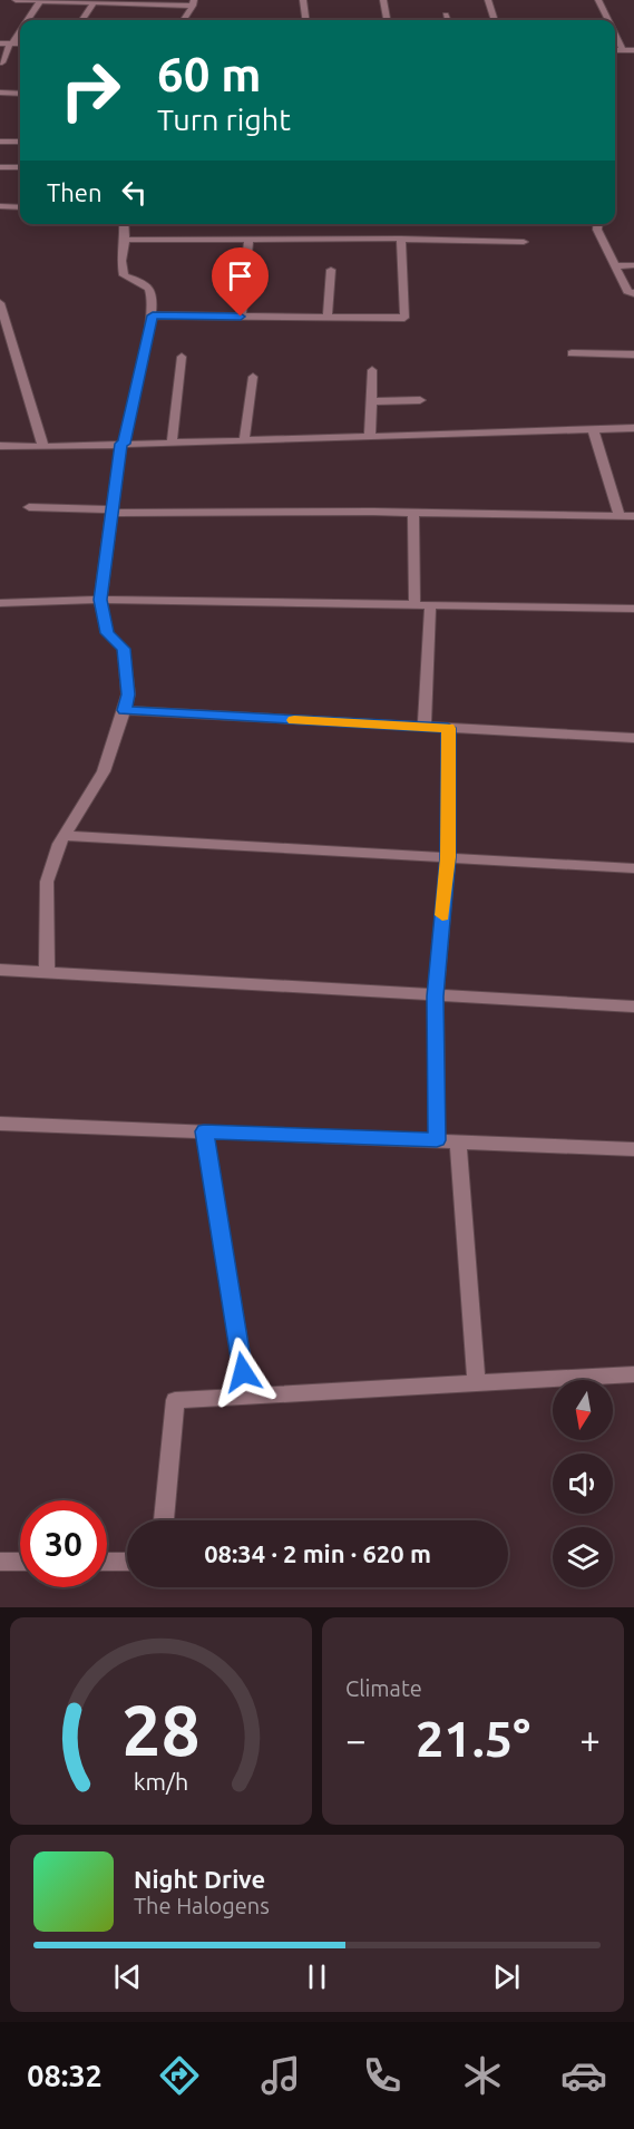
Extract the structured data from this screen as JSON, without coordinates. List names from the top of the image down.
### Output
{
  "north": "bottom",
  "page": {
    "turn": ["60 m", "Turn right"],
    "then": "Then",
    "limit": "30",
    "trip": "08:34 · 2 min · 620 m",
    "tile": "Climate",
    "heat": ["−", "21.5°", "+"],
    "song": ["Night Drive", "The Halogens"],
    "tabs": "08:32",
    "gauge": ["28", "km/h"]
  }
}
